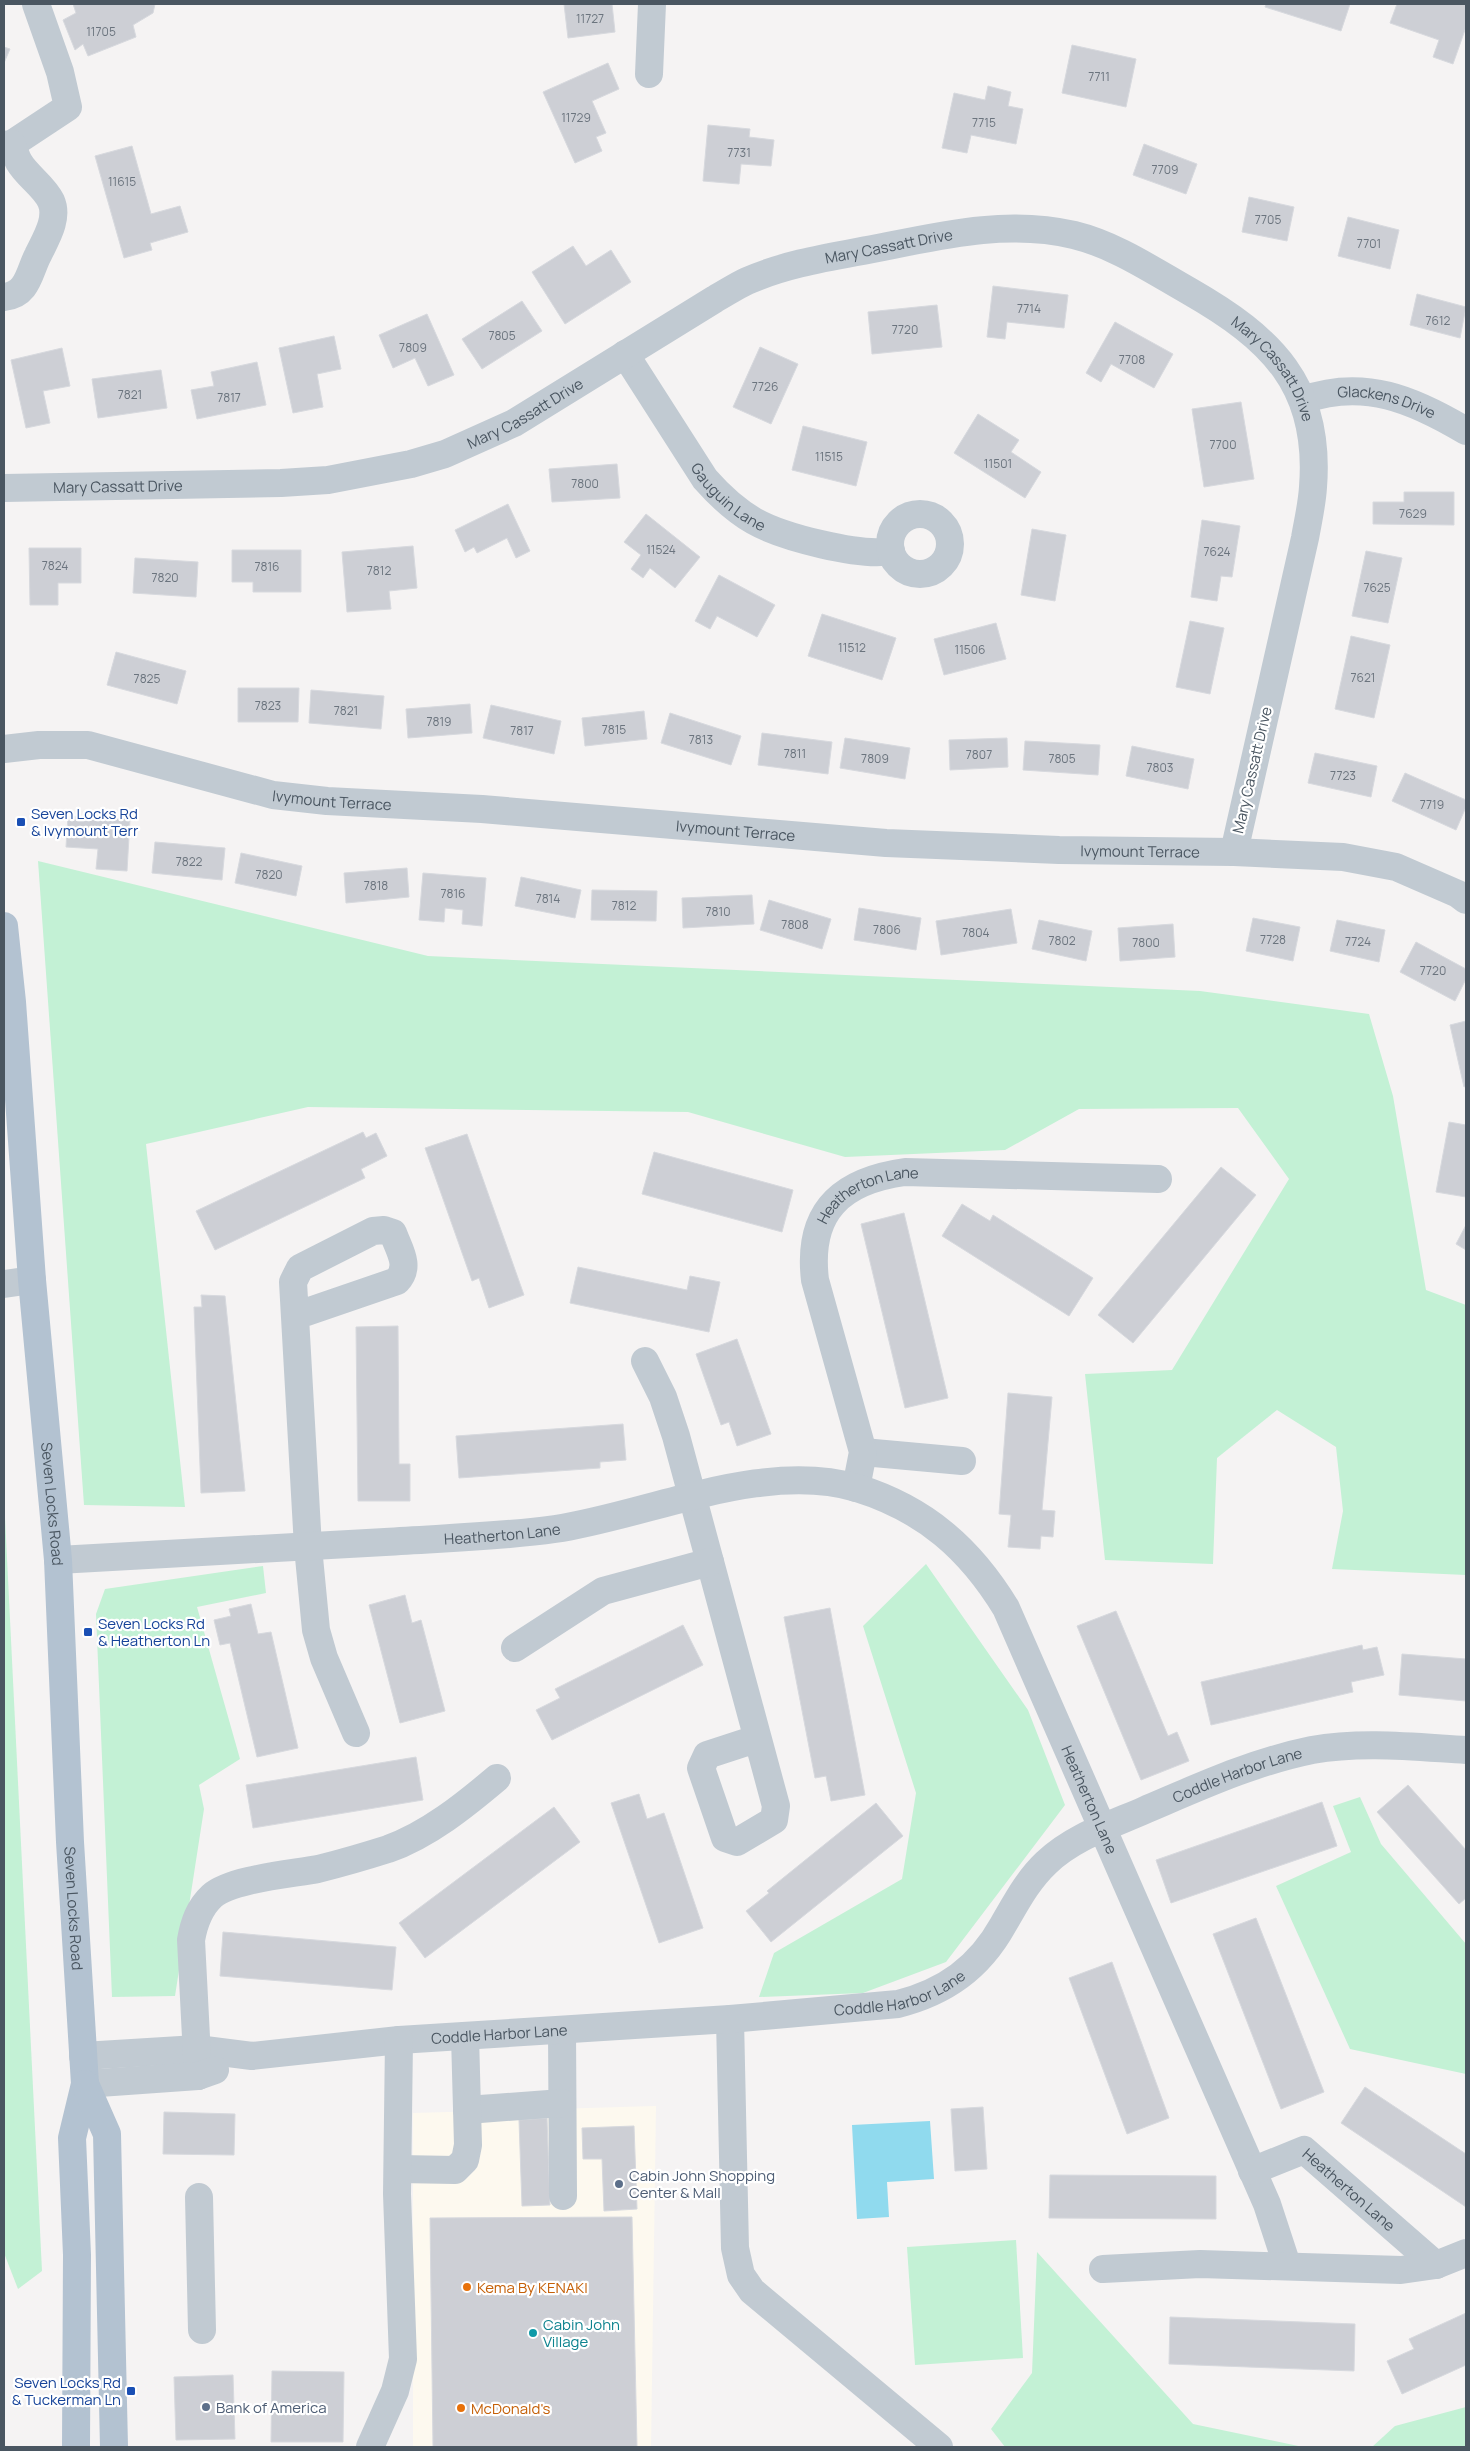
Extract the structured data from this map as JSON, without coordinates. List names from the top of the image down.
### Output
{
  "streets": {
    "main road": ["Seven Locks Road"],
    "street": [
      "Mary Cassatt Drive",
      "Glackens Drive",
      "Gauguin Lane",
      "Ivymount Terrace",
      "Heatherton Lane",
      "Coddle Harbor Lane"
    ]
  },
  "crossings": [
    ["Mary Cassatt Drive", "Glackens Drive"],
    ["Mary Cassatt Drive", "Gauguin Lane"],
    ["Mary Cassatt Drive", "Ivymount Terrace"],
    ["Heatherton Lane", "Seven Locks Road"],
    ["Heatherton Lane", "Coddle Harbor Lane"],
    ["Seven Locks Road", "Coddle Harbor Lane"]
  ],
  "places": {
    "transit": ["Seven Locks Rd & Ivymount Terr", "Seven Locks Rd & Heatherton Ln", "Seven Locks Rd & Tuckerman Ln"],
    "other": [
      "Cabin John Shopping Center & Mall",
      "Kema By KENAKI",
      "Cabin John Village",
      "Bank of America",
      "McDonald's"
    ]
  },
  "house_numbers": [
    "11727",
    "11705",
    "7711",
    "11729",
    "7715",
    "7731",
    "7709",
    "11615",
    "7705",
    "7701",
    "7714",
    "7612",
    "7720",
    "7805",
    "7809",
    "7708",
    "7726",
    "7821",
    "7817",
    "7700",
    "11515",
    "11501",
    "7800",
    "7629",
    "11524",
    "7624",
    "7824",
    "7816",
    "7812",
    "7820",
    "7625",
    "11512",
    "11506",
    "7621",
    "7825",
    "7823",
    "7821",
    "7819",
    "7815",
    "7817",
    "7813",
    "7811",
    "7807",
    "7809",
    "7805",
    "7803",
    "7723",
    "7719",
    "7822",
    "7820",
    "7818",
    "7816",
    "7814",
    "7812",
    "7810",
    "7808",
    "7806",
    "7804",
    "7728",
    "7802",
    "7724",
    "7800",
    "7720"
  ]
}
